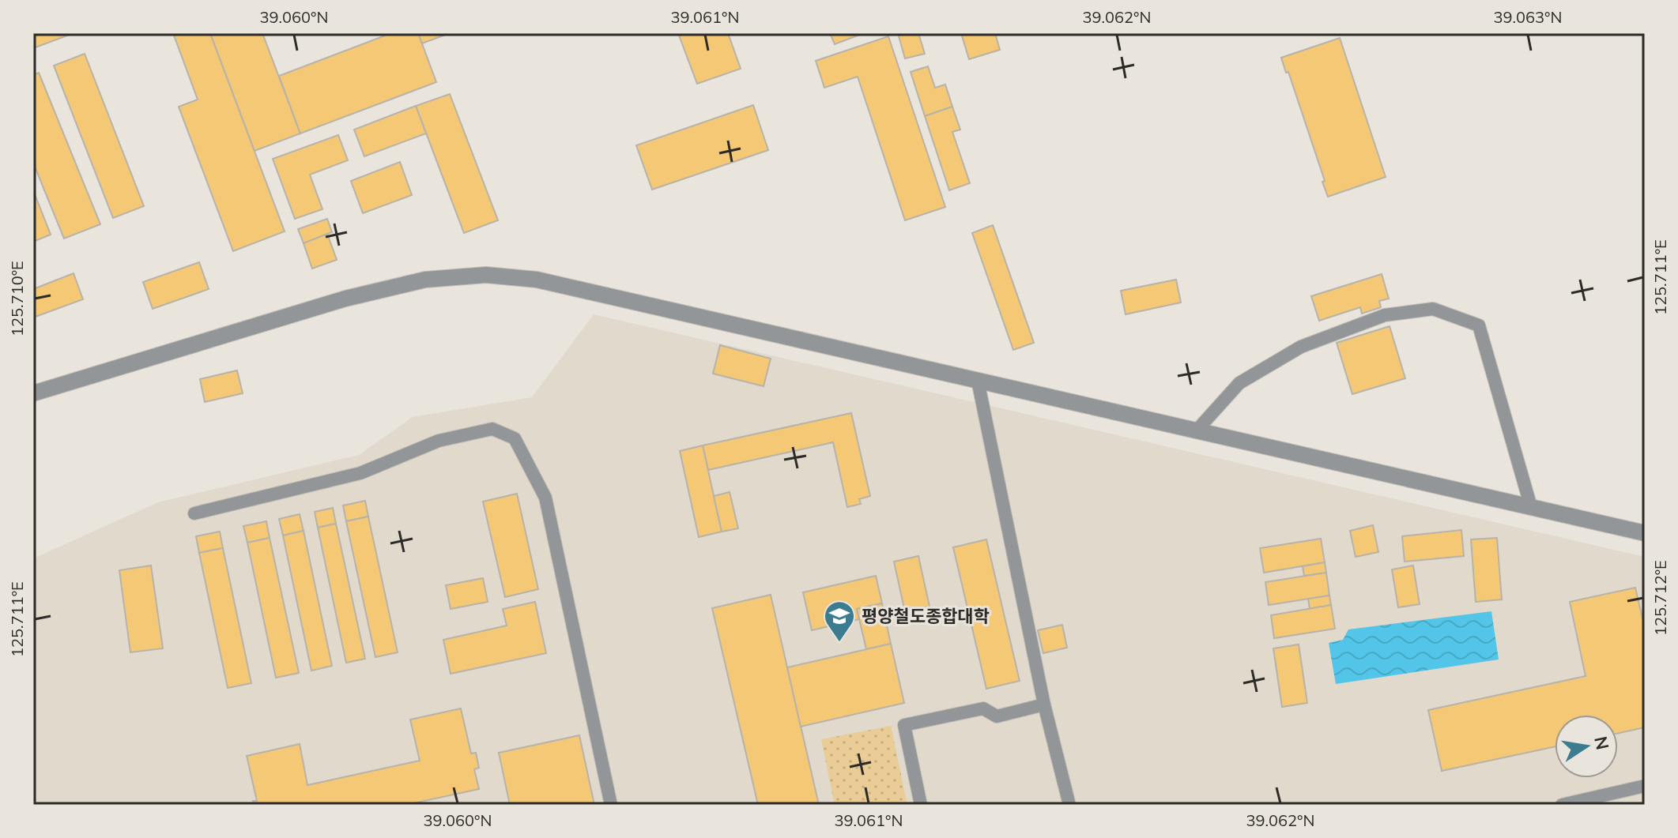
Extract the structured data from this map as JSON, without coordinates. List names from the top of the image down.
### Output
{
  "places": {
    "school or university": ["평양철도종합대학"]
  },
  "north": "right",
  "coordinates": [
    "39.060°N",
    "39.061°N",
    "39.062°N",
    "39.063°N",
    "125.711°E",
    "125.710°E",
    "125.712°E"
  ]
}
